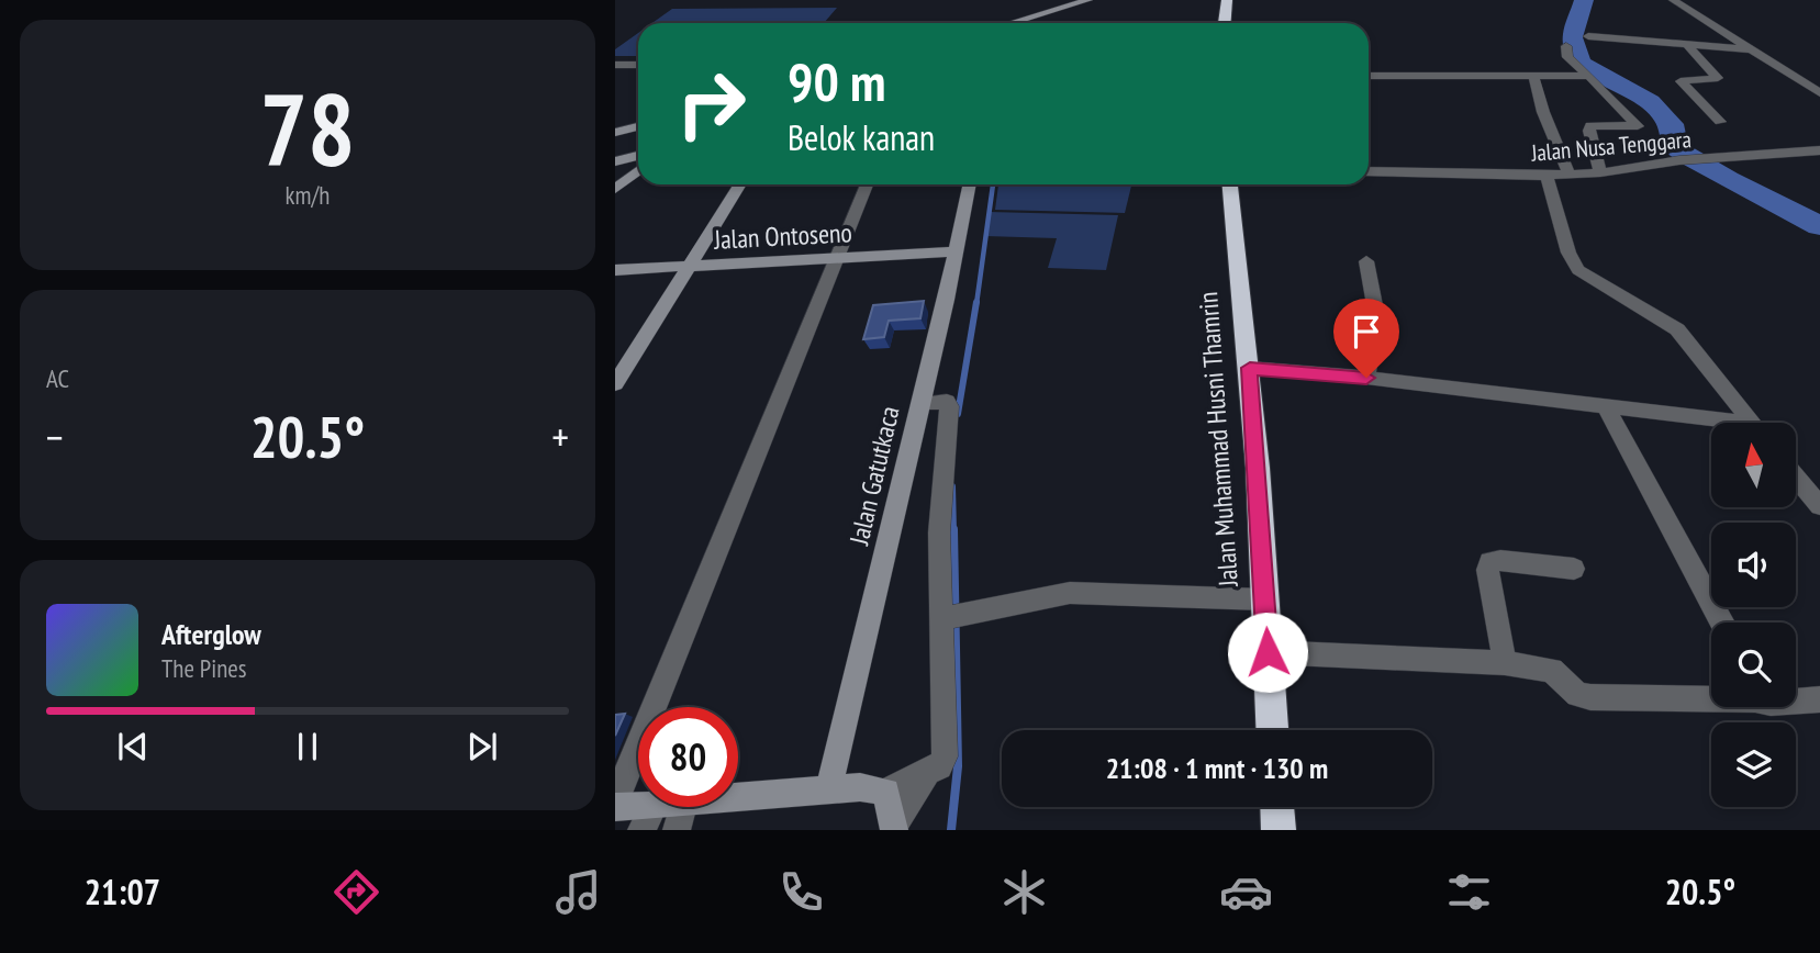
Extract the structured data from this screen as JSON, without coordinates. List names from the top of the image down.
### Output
{
  "streets": {
    "highway": ["Jalan Muhammad Husni Thamrin"],
    "street": ["Jalan Nusa Tenggara", "Jalan Ontoseno", "Jalan Gatutkaca"]
  },
  "crossings": [
    ["Jalan Ontoseno", "Jalan Gatutkaca"]
  ],
  "north": "top",
  "page": {
    "tile": [
      ["78", "km/h"],
      "AC"
    ],
    "turn": ["90 m", "Belok kanan"],
    "heat": ["−", "20.5°", "+"],
    "song": ["Afterglow", "The Pines"],
    "limit": "80",
    "trip": "21:08 · 1 mnt · 130 m",
    "tabs": ["21:07", "20.5°"]
  }
}
